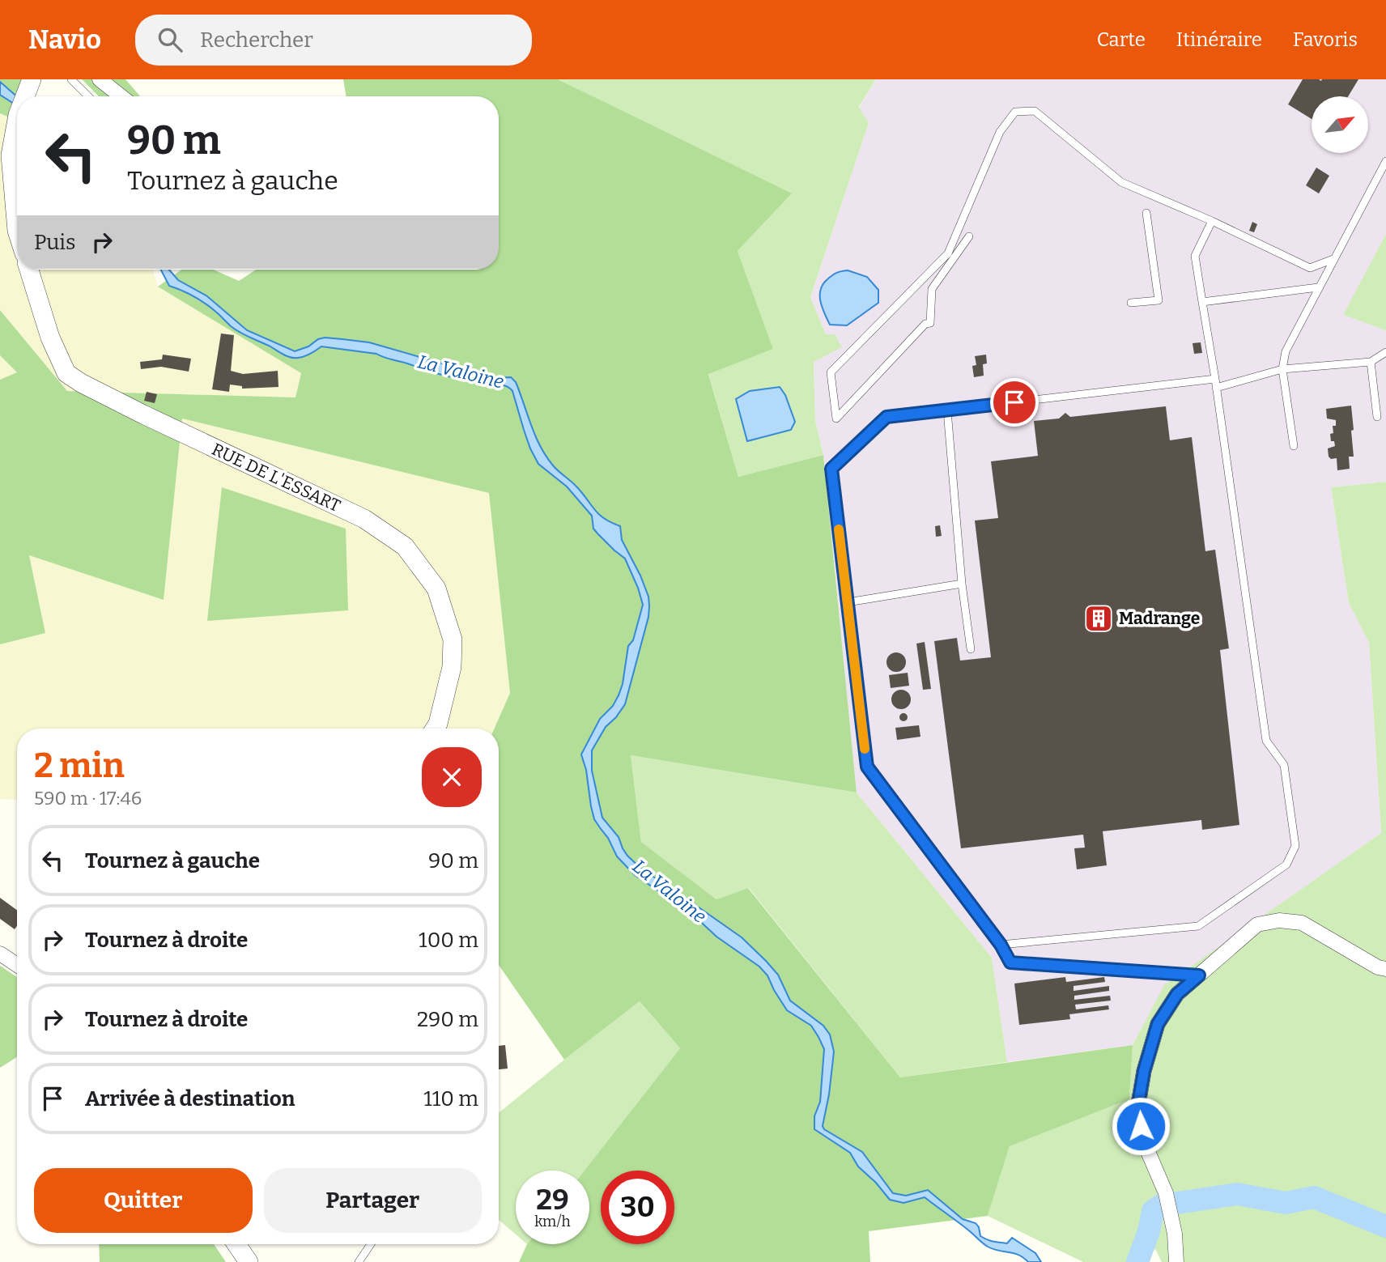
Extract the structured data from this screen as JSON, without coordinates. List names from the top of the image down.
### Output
{
  "streets": {
    "street": ["RUE DE L'ESSART"]
  },
  "water": ["La Valoine"],
  "places": {
    "building": ["Madrange"]
  },
  "north": "top right",
  "page": {
    "header": "Navio",
    "search": "Rechercher",
    "nav": ["Carte", "Itinéraire", "Favoris"],
    "turn": ["90 m", "Tournez à gauche"],
    "then": "Puis",
    "heading": ["2 min", "590 m · 17:46"],
    "list": [
      {
        "name": "Tournez à gauche",
        "value": "90 m"
      },
      {
        "name": "Tournez à droite",
        "value": "100 m"
      },
      {
        "name": "Tournez à droite",
        "value": "290 m"
      },
      {
        "name": "Arrivée à destination",
        "value": "110 m"
      }
    ],
    "buttons": ["Quitter", "Partager"],
    "speed": "29 km/h",
    "limit": "30"
  }
}
